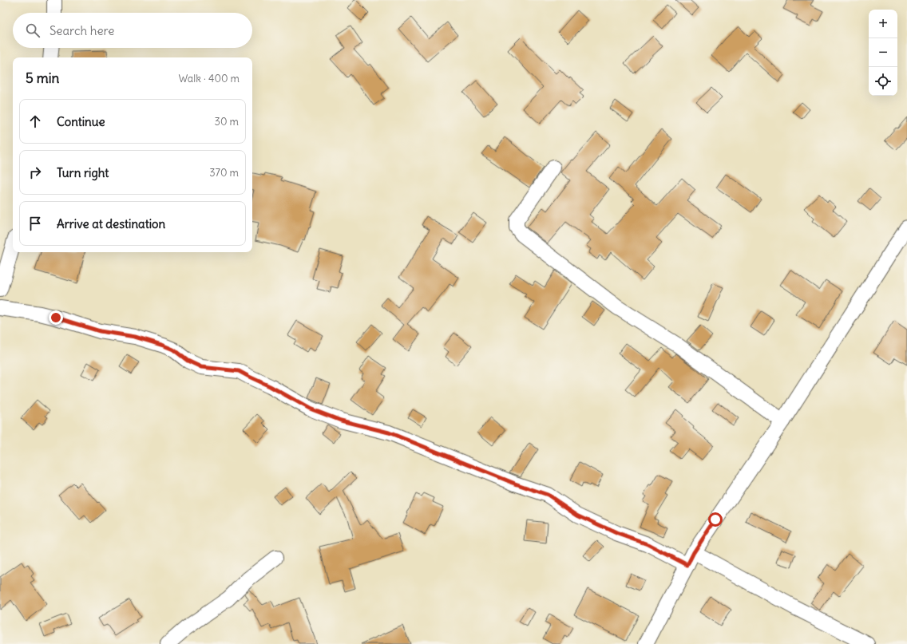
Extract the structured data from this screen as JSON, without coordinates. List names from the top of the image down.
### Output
{
  "page": {
    "map_buttons": ["+", "−"],
    "search": "Search here",
    "heading": ["5 min", "Walk · 400 m"],
    "list": [
      ["Continue", "30 m"],
      ["Turn right", "370 m"],
      "Arrive at destination"
    ]
  }
}
